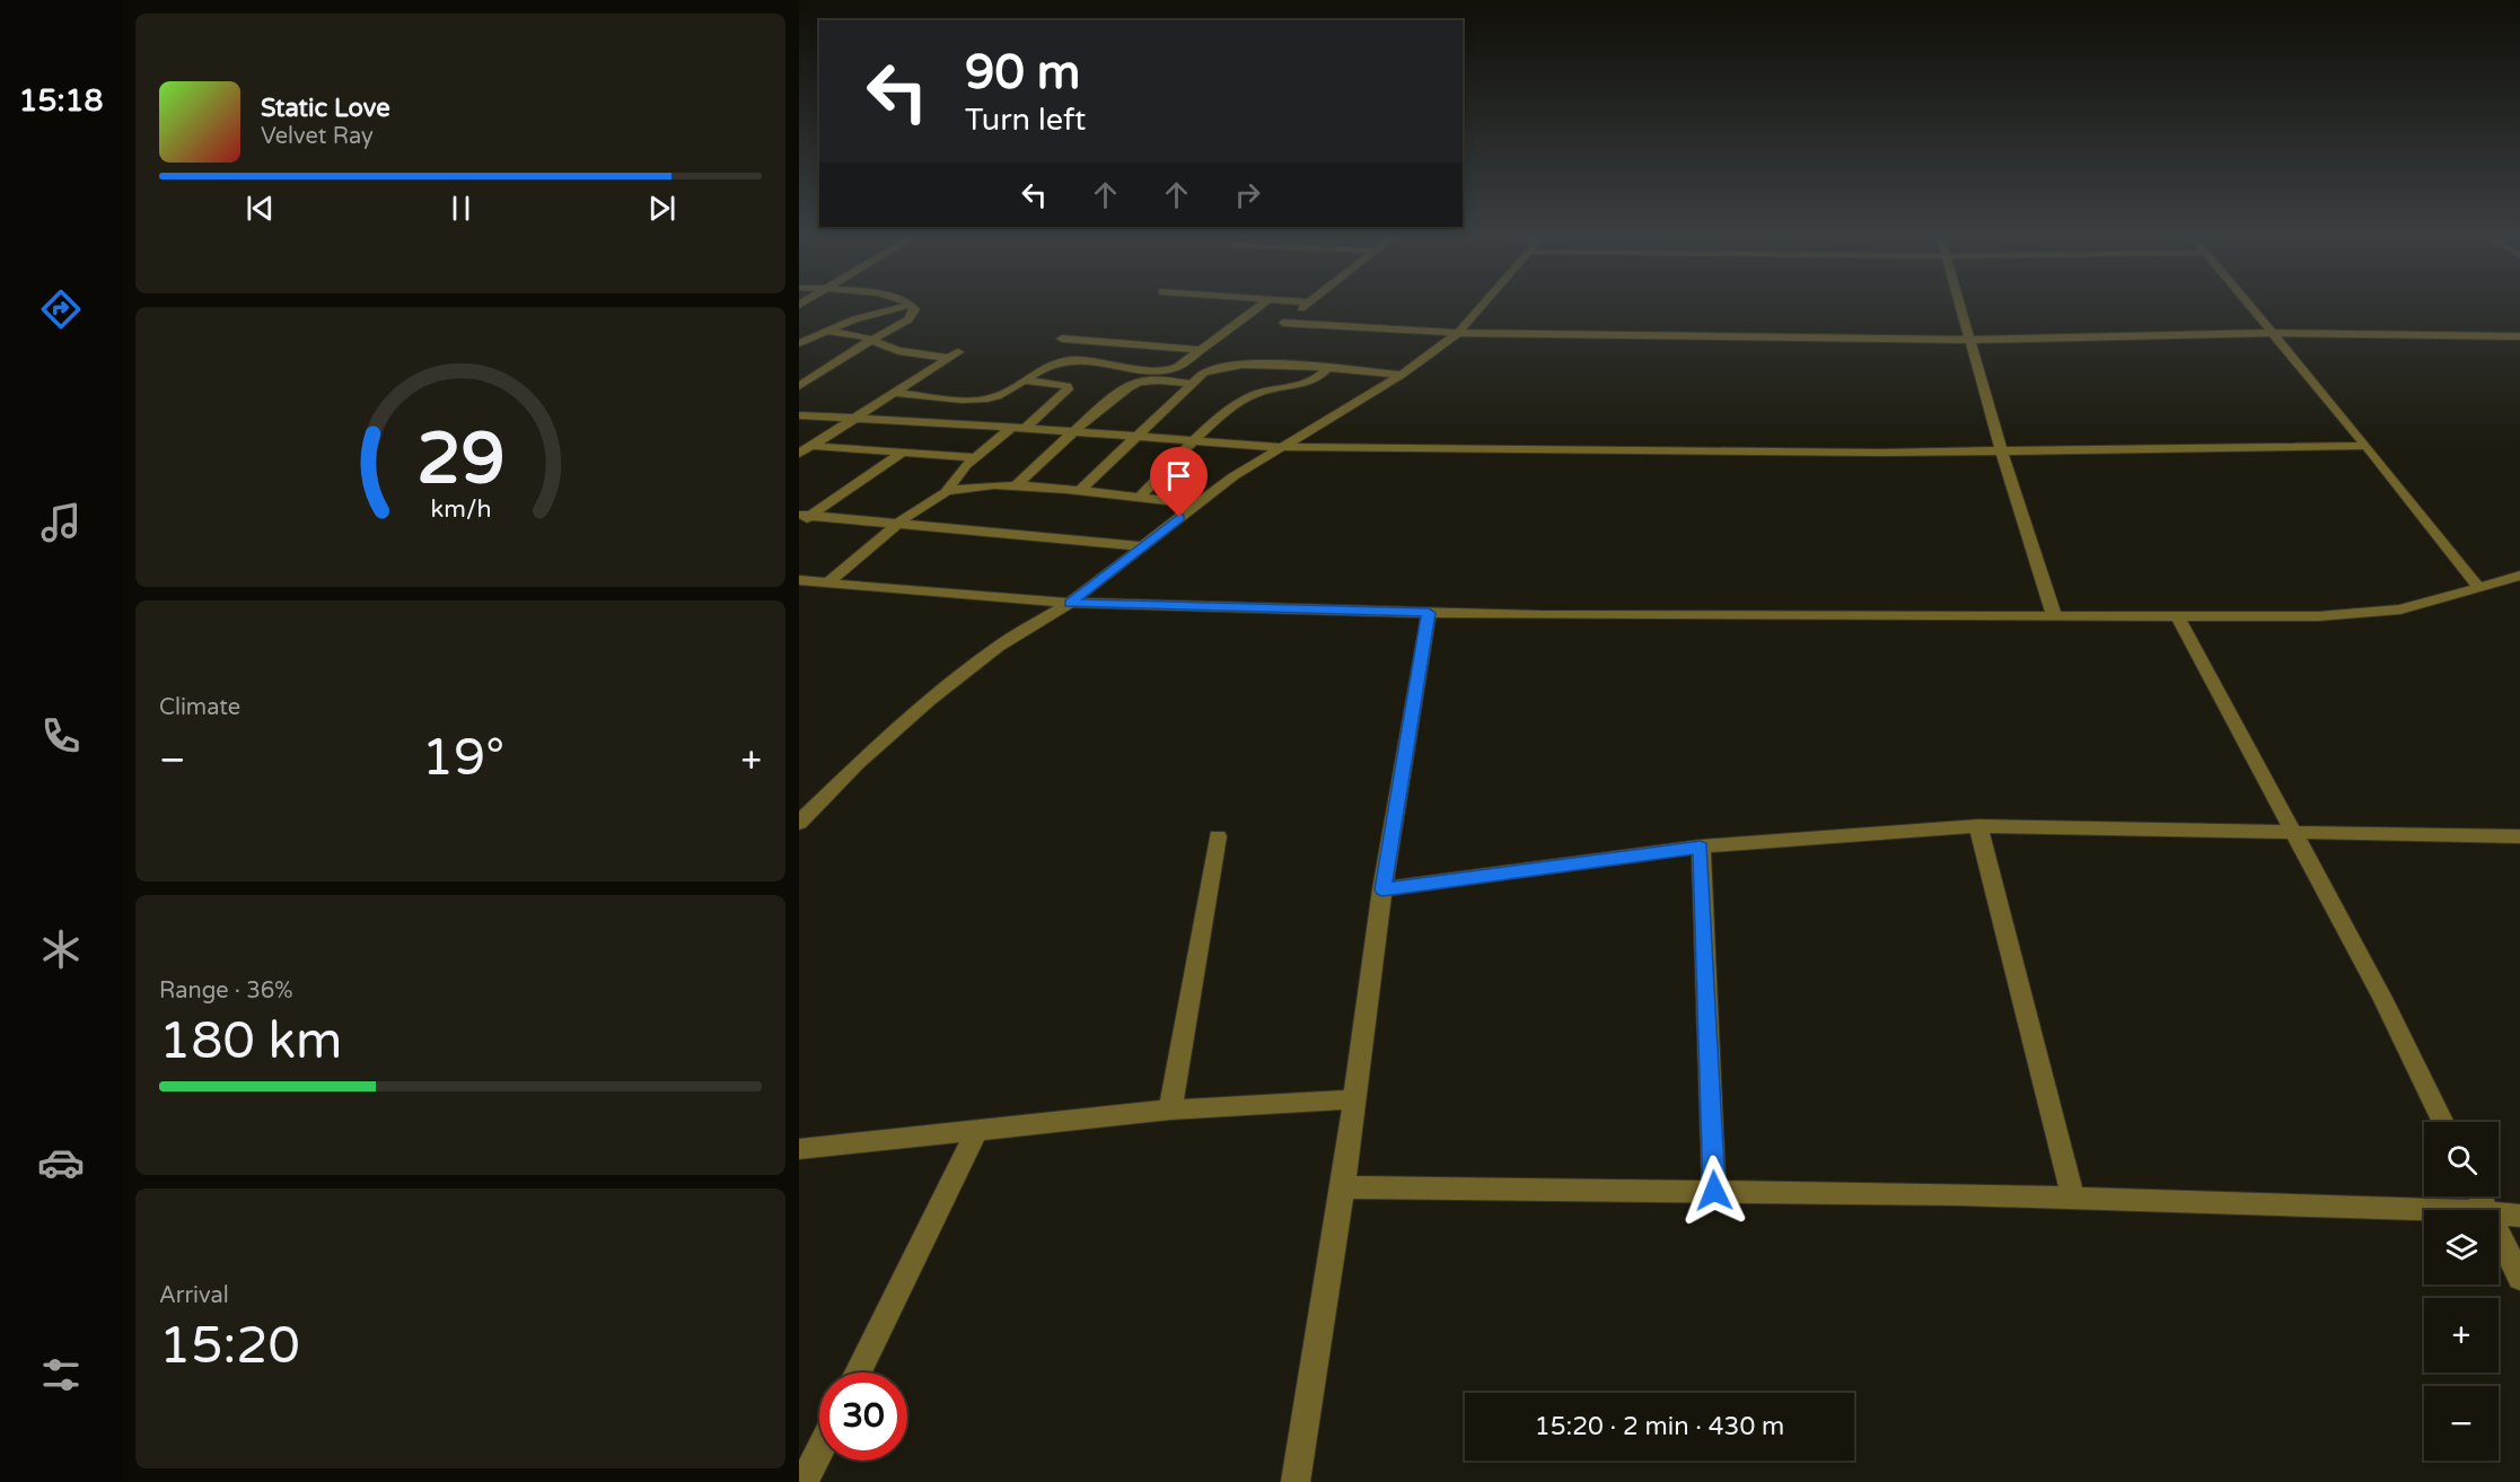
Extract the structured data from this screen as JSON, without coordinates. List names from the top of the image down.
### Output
{
  "page": {
    "tabs": "15:18",
    "turn": ["90 m", "Turn left"],
    "song": ["Static Love", "Velvet Ray"],
    "tile": [
      "Climate",
      ["Range · 36%", "180 km"],
      ["Arrival", "15:20"]
    ],
    "heat": ["−", "19°", "+"],
    "map_buttons": ["+", "−"],
    "limit": "30",
    "trip": "15:20 · 2 min · 430 m",
    "gauge": ["29", "km/h"]
  }
}
